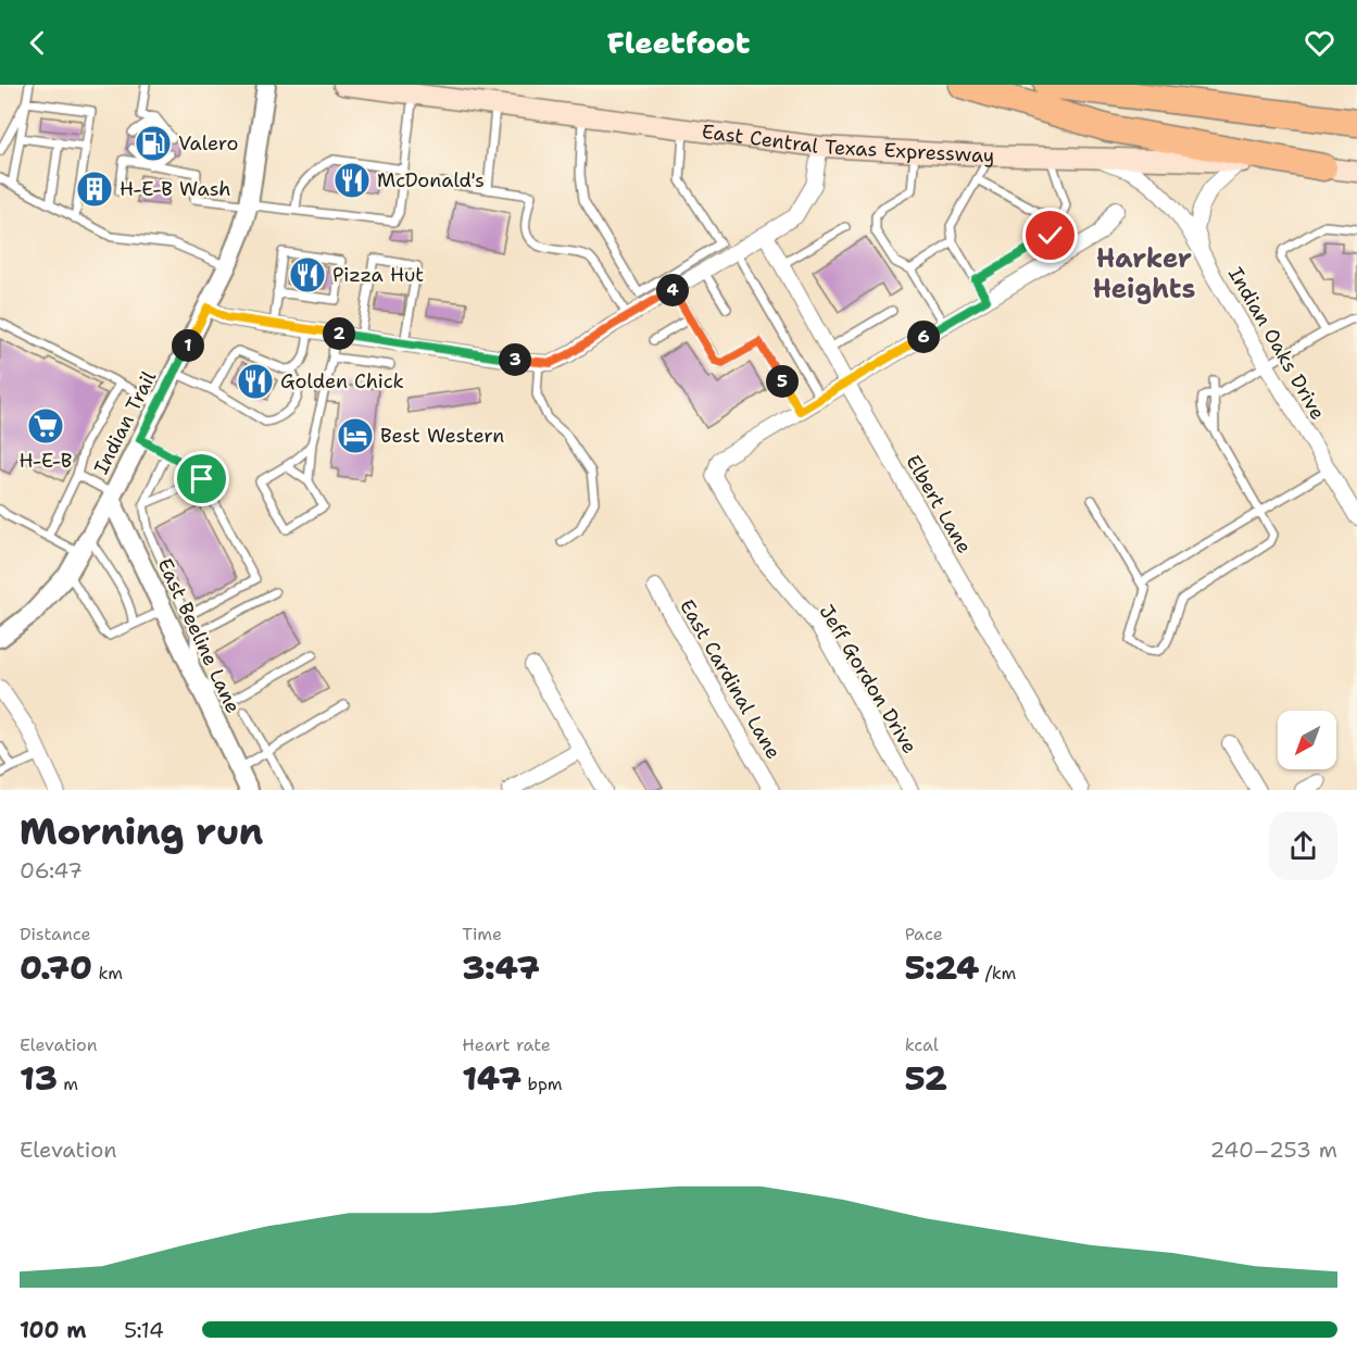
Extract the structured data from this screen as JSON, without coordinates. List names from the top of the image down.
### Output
{
  "streets": {
    "main road": ["East Central Texas Expressway"],
    "street": [
      "Indian Oaks Drive",
      "Indian Trail",
      "Elbert Lane",
      "East Beeline Lane",
      "East Cardinal Lane",
      "Jeff Gordon Drive"
    ]
  },
  "crossings": [
    ["Indian Trail", "East Beeline Lane"]
  ],
  "districts": ["Harker Heights"],
  "places": {
    "fuel station": ["Valero"],
    "restaurant": ["McDonald's", "Pizza Hut", "Golden Chick"],
    "building": ["H-E-B Wash"],
    "supermarket": ["H-E-B"],
    "hotel": ["Best Western"]
  },
  "north": "bottom left",
  "page": {
    "header": "Fleetfoot",
    "pins": [
      "4",
      "2",
      "6",
      "1",
      "3",
      "5"
    ],
    "heading": ["Morning run", "06:47"],
    "stats": [
      ["Distance", "0.70 km"],
      ["Time", "3:47"],
      ["Pace", "5:24 /km"],
      ["Elevation", "13 m"],
      ["Heart rate", "147 bpm"],
      ["kcal", "52"]
    ],
    "chart": ["Elevation", "240–253 m"],
    "list": [
      {
        "name": "100 m",
        "note": "5:14"
      }
    ]
  }
}
